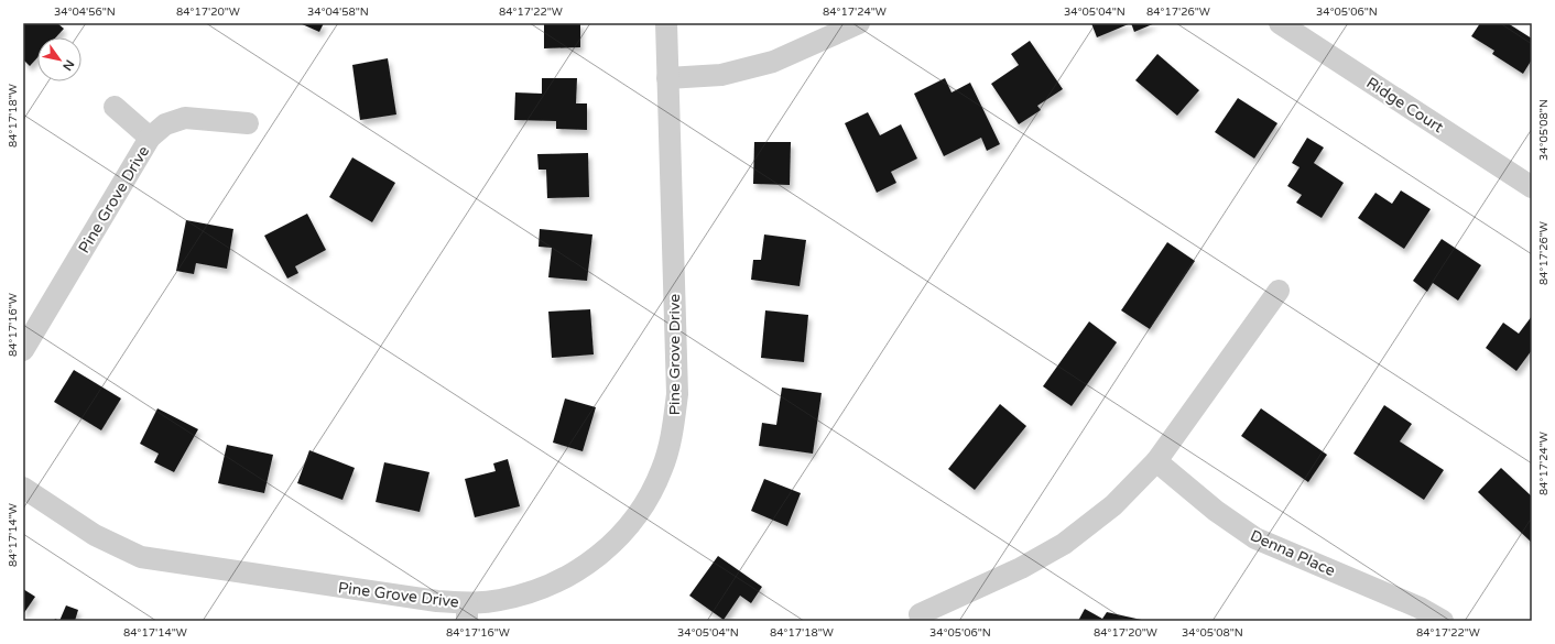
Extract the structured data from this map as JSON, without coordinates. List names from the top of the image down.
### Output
{
  "streets": {
    "street": ["Ridge Court", "Pine Grove Drive", "Denna Place"]
  },
  "north": "bottom right",
  "coordinates": [
    "34°04'56\"N",
    "84°17'20\"W",
    "34°04'58\"N",
    "84°17'22\"W",
    "84°17'24\"W",
    "34°05'04\"N",
    "84°17'26\"W",
    "34°05'06\"N",
    "84°17'18\"W",
    "34°05'08\"N",
    "84°17'16\"W",
    "84°17'14\"W"
  ]
}
